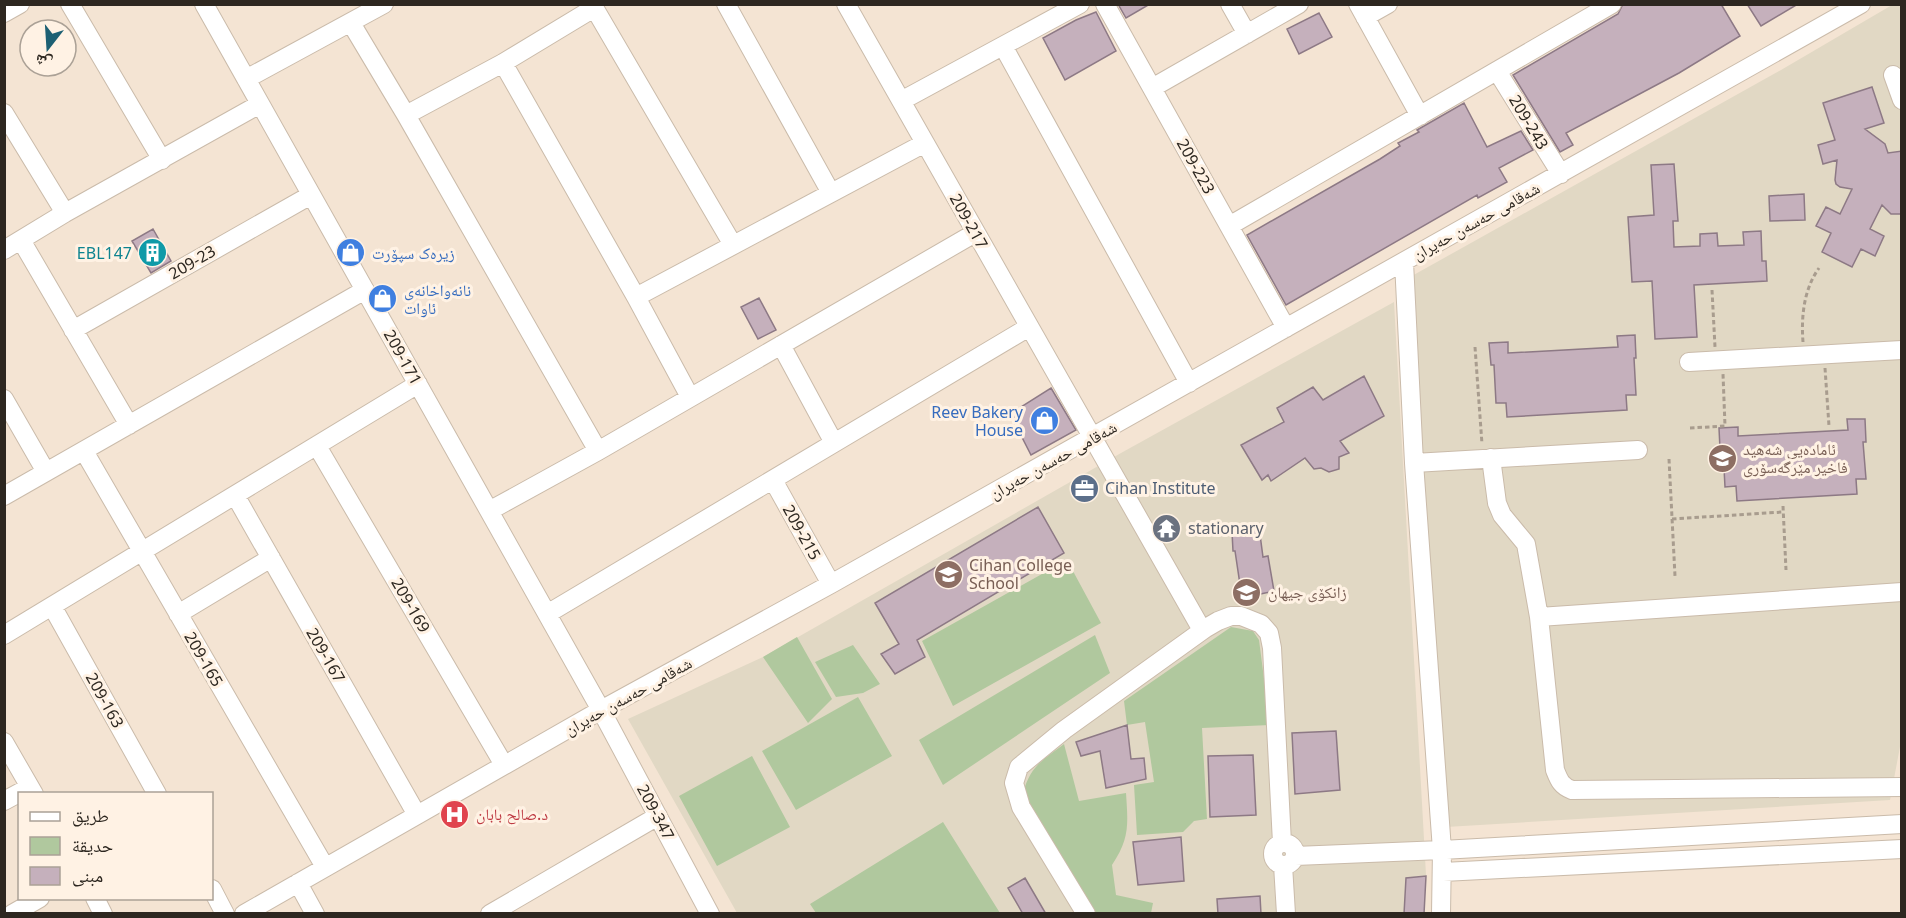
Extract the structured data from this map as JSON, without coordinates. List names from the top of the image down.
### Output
{
  "streets": {
    "street": [
      "209-243",
      "209-223",
      "209-217",
      "شەقامی حەسەن حەیران",
      "209-23",
      "209-171",
      "209-215",
      "209-169",
      "209-167",
      "209-165",
      "209-163",
      "209-347"
    ]
  },
  "crossings": [
    ["209-243", "شەقامی حەسەن حەیران"],
    ["209-223", "شەقامی حەسەن حەیران"],
    ["209-217", "شەقامی حەسەن حەیران"],
    ["شەقامی حەسەن حەیران", "209-171"],
    ["شەقامی حەسەن حەیران", "209-215"],
    ["شەقامی حەسەن حەیران", "209-169"],
    ["شەقامی حەسەن حەیران", "209-167"],
    ["شەقامی حەسەن حەیران", "209-165"],
    ["شەقامی حەسەن حەیران", "209-347"],
    ["209-23", "209-171"],
    ["209-171", "209-347"]
  ],
  "places": {
    "building": ["EBL147"],
    "shop": ["زیرەک سپۆرت", "نانەواخانەی ئاوات", "Reev Bakery House"],
    "school or university": ["ئامادەیی شەهید فاخیر مێرگەسۆری", "Cihan College School", "زانکۆی جیھان"],
    "office": ["Cihan Institute"],
    "temple": ["stationary"],
    "hospital": ["د.صالح بابان"]
  },
  "legend": ["طريق", "حديقة", "مبنى"],
  "north": "bottom"
}
